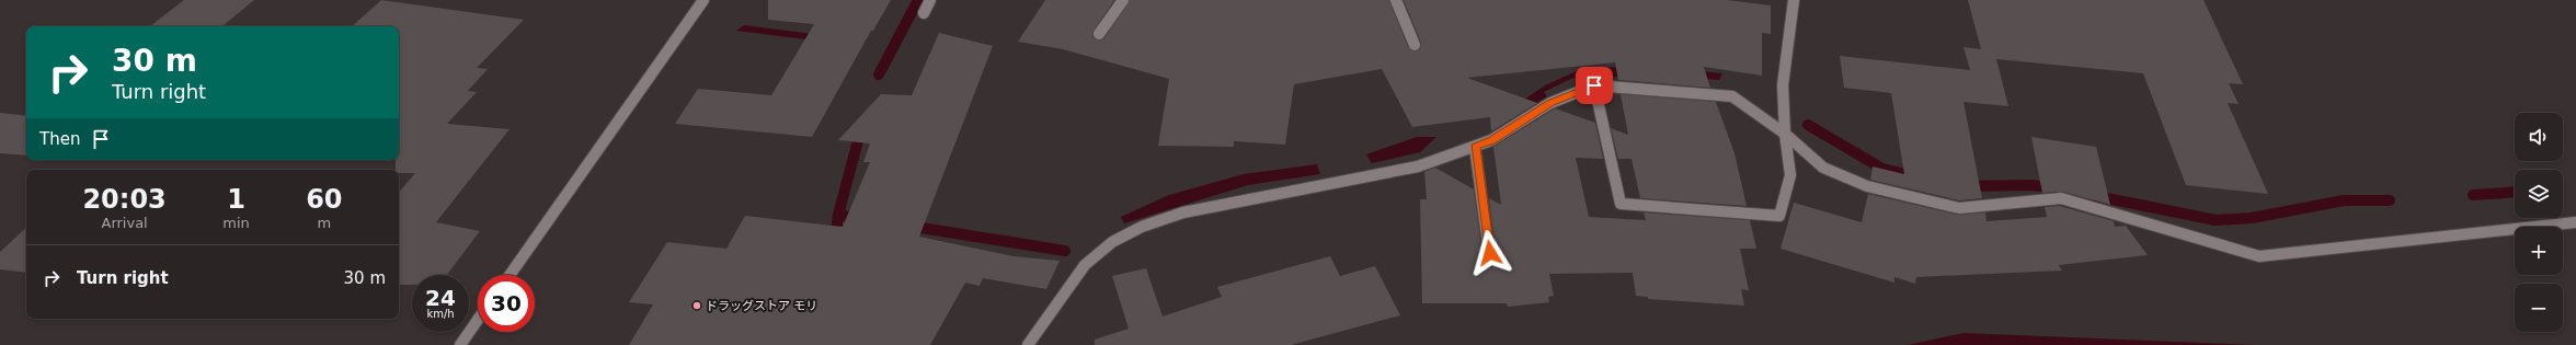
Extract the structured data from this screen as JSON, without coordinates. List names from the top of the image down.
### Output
{
  "places": ["ドラッグストア モリ"],
  "page": {
    "turn": ["30 m", "Turn right"],
    "map_buttons": ["+", "−"],
    "then": "Then",
    "eta": [
      "20:03",
      "Arrival",
      "1",
      "min",
      "60",
      "m"
    ],
    "list": [
      {
        "name": "Turn right",
        "value": "30 m"
      }
    ],
    "speed": "24 km/h",
    "limit": "30"
  }
}
